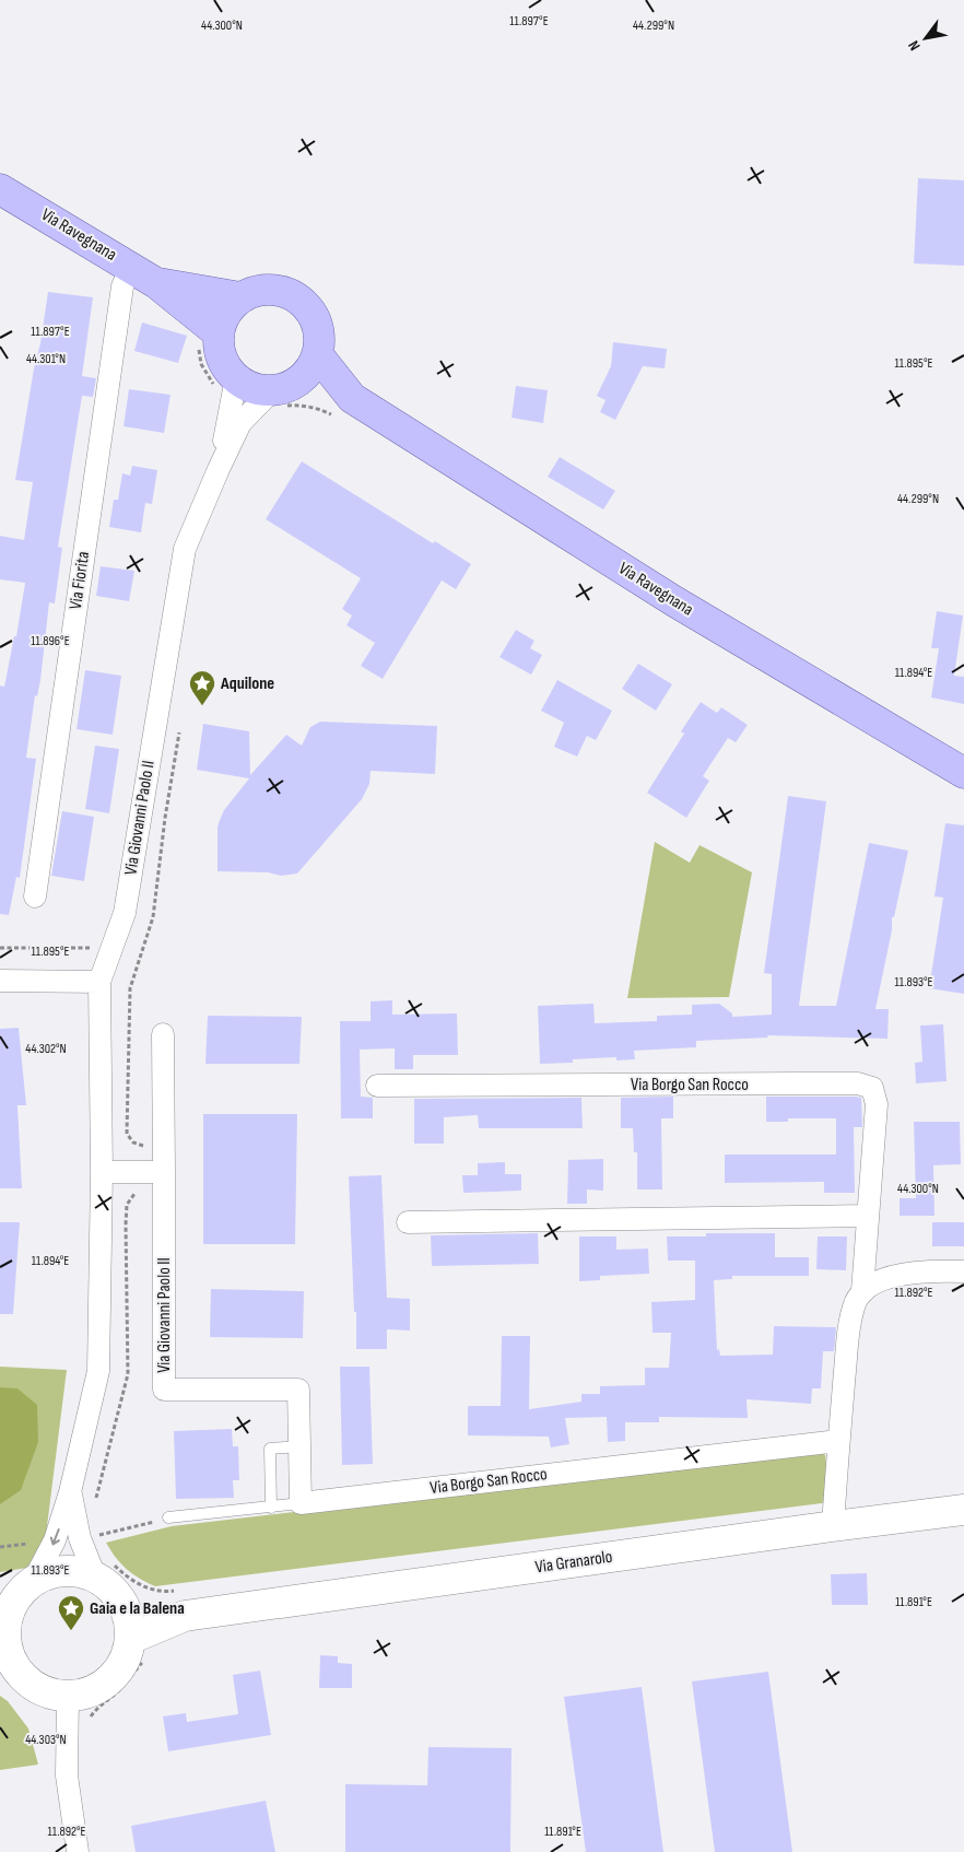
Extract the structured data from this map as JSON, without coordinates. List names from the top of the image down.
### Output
{
  "streets": {
    "main road": ["Via Ravegnana", "Via Granarolo"],
    "street": ["Via Fiorita", "Via Giovanni Paolo II", "Via Borgo San Rocco"]
  },
  "crossings": [
    ["Via Ravegnana", "Via Fiorita"],
    ["Via Ravegnana", "Via Giovanni Paolo II"],
    ["Via Borgo San Rocco", "Via Granarolo"]
  ],
  "places": {
    "place": ["Aquilone", "Gaia e la Balena"]
  },
  "north": "bottom left",
  "coordinates": [
    "11.897°E",
    "44.300°N",
    "44.299°N",
    "44.301°N",
    "11.895°E",
    "11.896°E",
    "11.894°E",
    "11.893°E",
    "44.302°N",
    "11.892°E",
    "11.891°E",
    "44.303°N"
  ]
}
